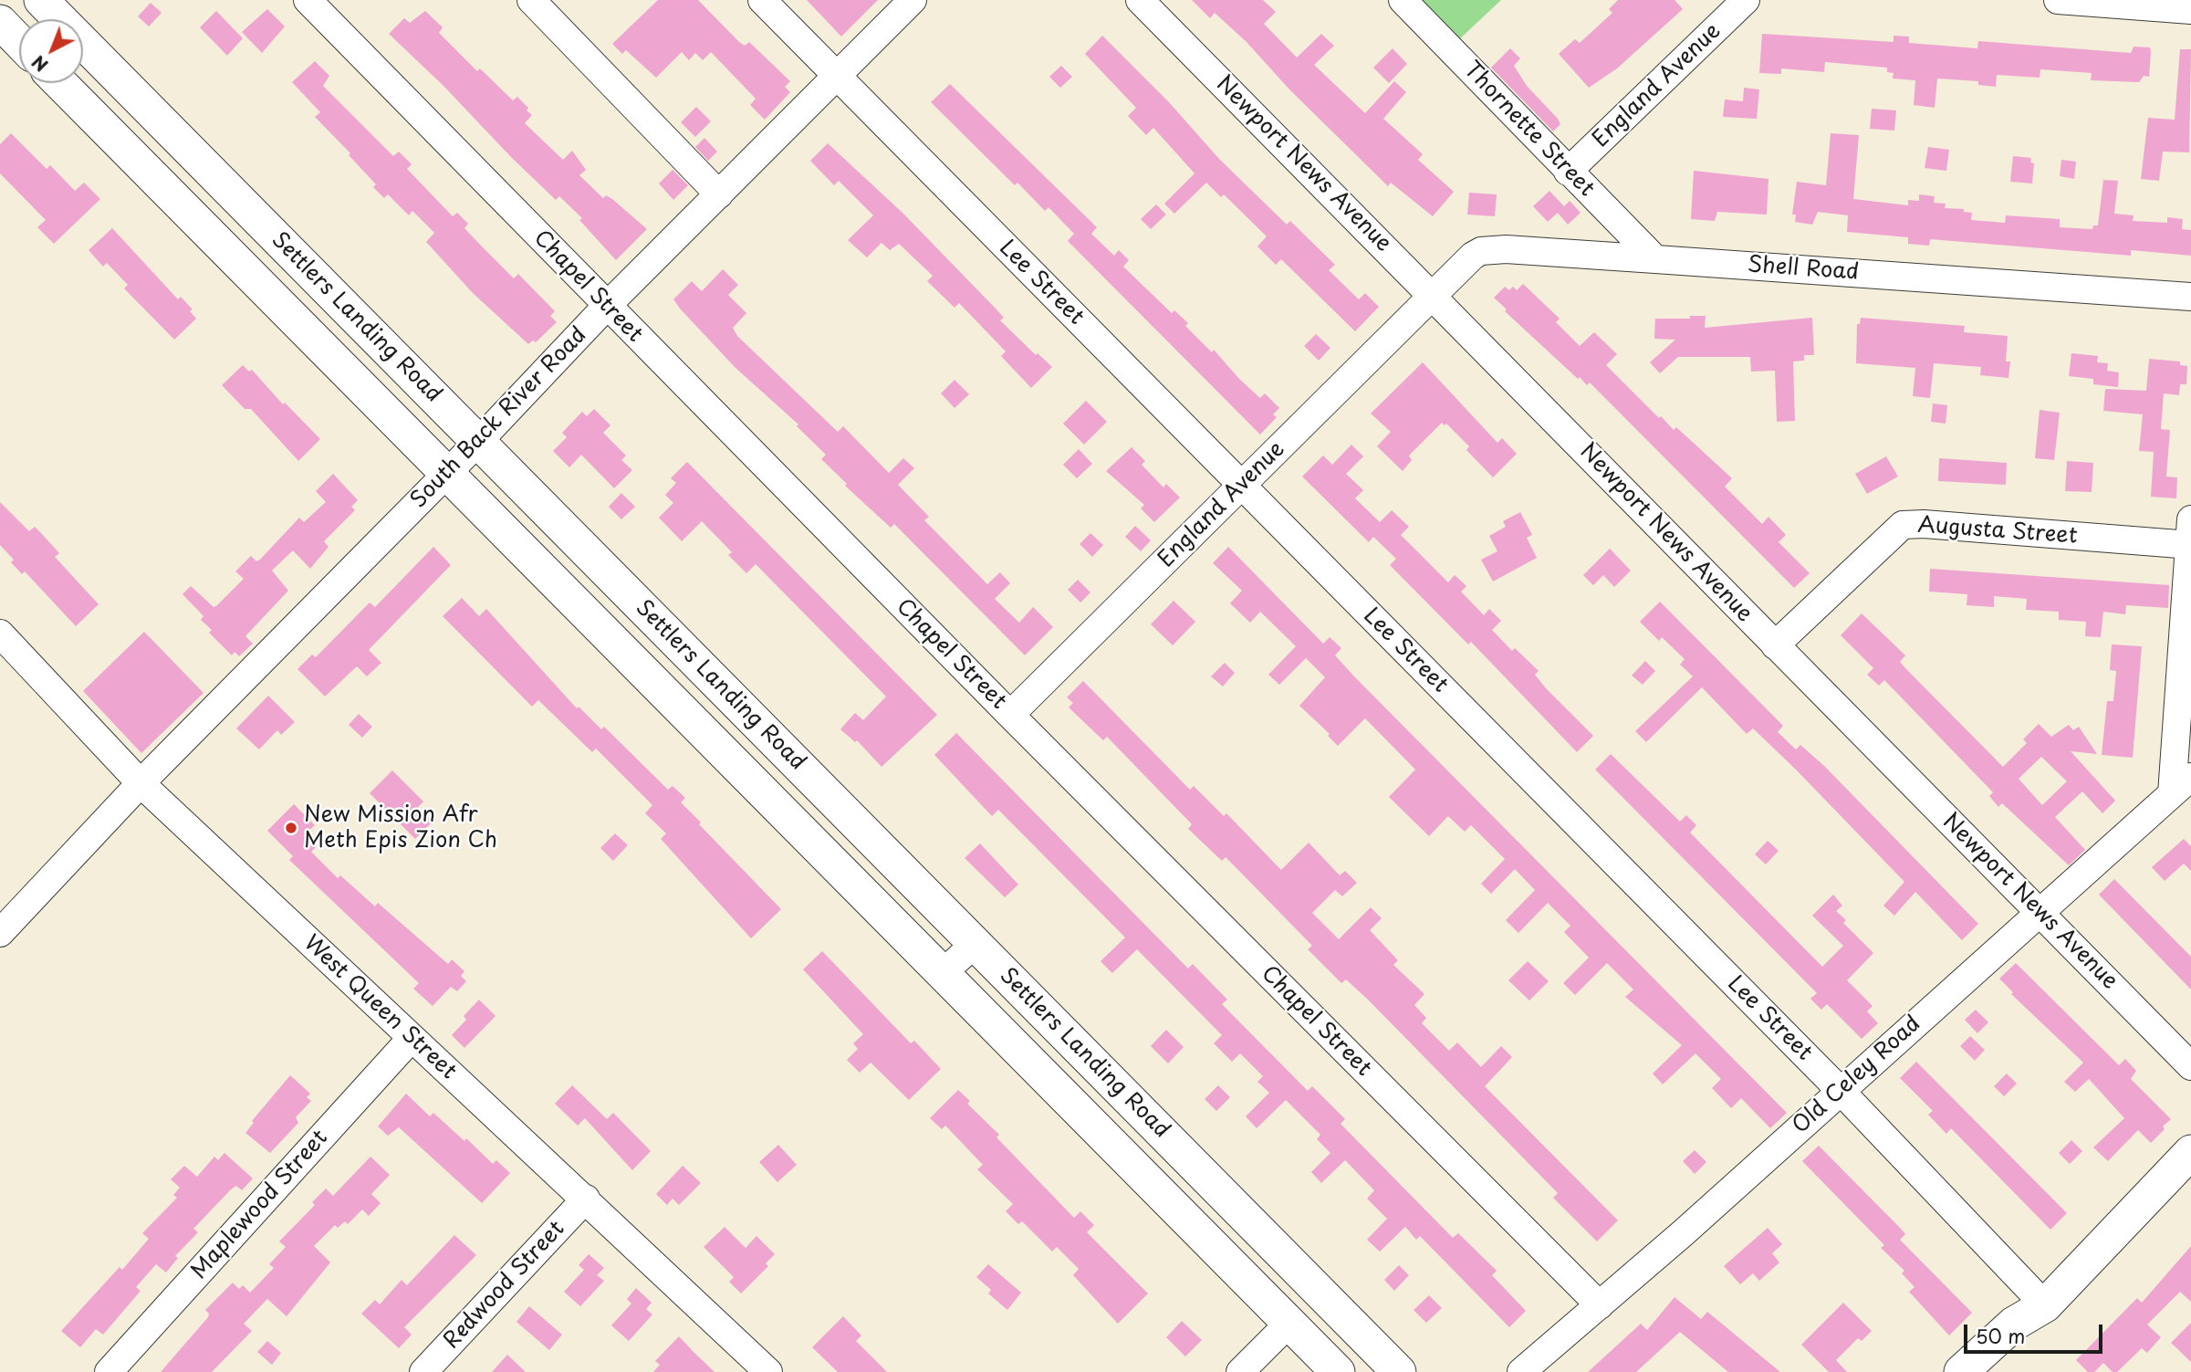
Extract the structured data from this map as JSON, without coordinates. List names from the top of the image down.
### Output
{
  "streets": {
    "main road": ["Settlers Landing Road"],
    "street": [
      "England Avenue",
      "Thornette Street",
      "Newport News Avenue",
      "Shell Road",
      "Lee Street",
      "Chapel Street",
      "South Back River Road",
      "Augusta Street",
      "West Queen Street",
      "Old Celey Road",
      "Maplewood Street",
      "Redwood Street"
    ]
  },
  "crossings": [
    ["England Avenue", "Thornette Street"],
    ["England Avenue", "Newport News Avenue"],
    ["England Avenue", "Shell Road"],
    ["England Avenue", "Lee Street"],
    ["England Avenue", "Chapel Street"],
    ["Thornette Street", "Shell Road"],
    ["Newport News Avenue", "Shell Road"],
    ["Newport News Avenue", "Augusta Street"],
    ["Newport News Avenue", "Old Celey Road"],
    ["Lee Street", "South Back River Road"],
    ["Lee Street", "Old Celey Road"],
    ["Chapel Street", "South Back River Road"],
    ["Chapel Street", "Old Celey Road"],
    ["Settlers Landing Road", "South Back River Road"],
    ["South Back River Road", "West Queen Street"],
    ["West Queen Street", "Maplewood Street"],
    ["West Queen Street", "Redwood Street"]
  ],
  "places": ["New Mission Afr Meth Epis Zion Ch"],
  "scale_bar": "50 m",
  "north": "bottom left"
}
